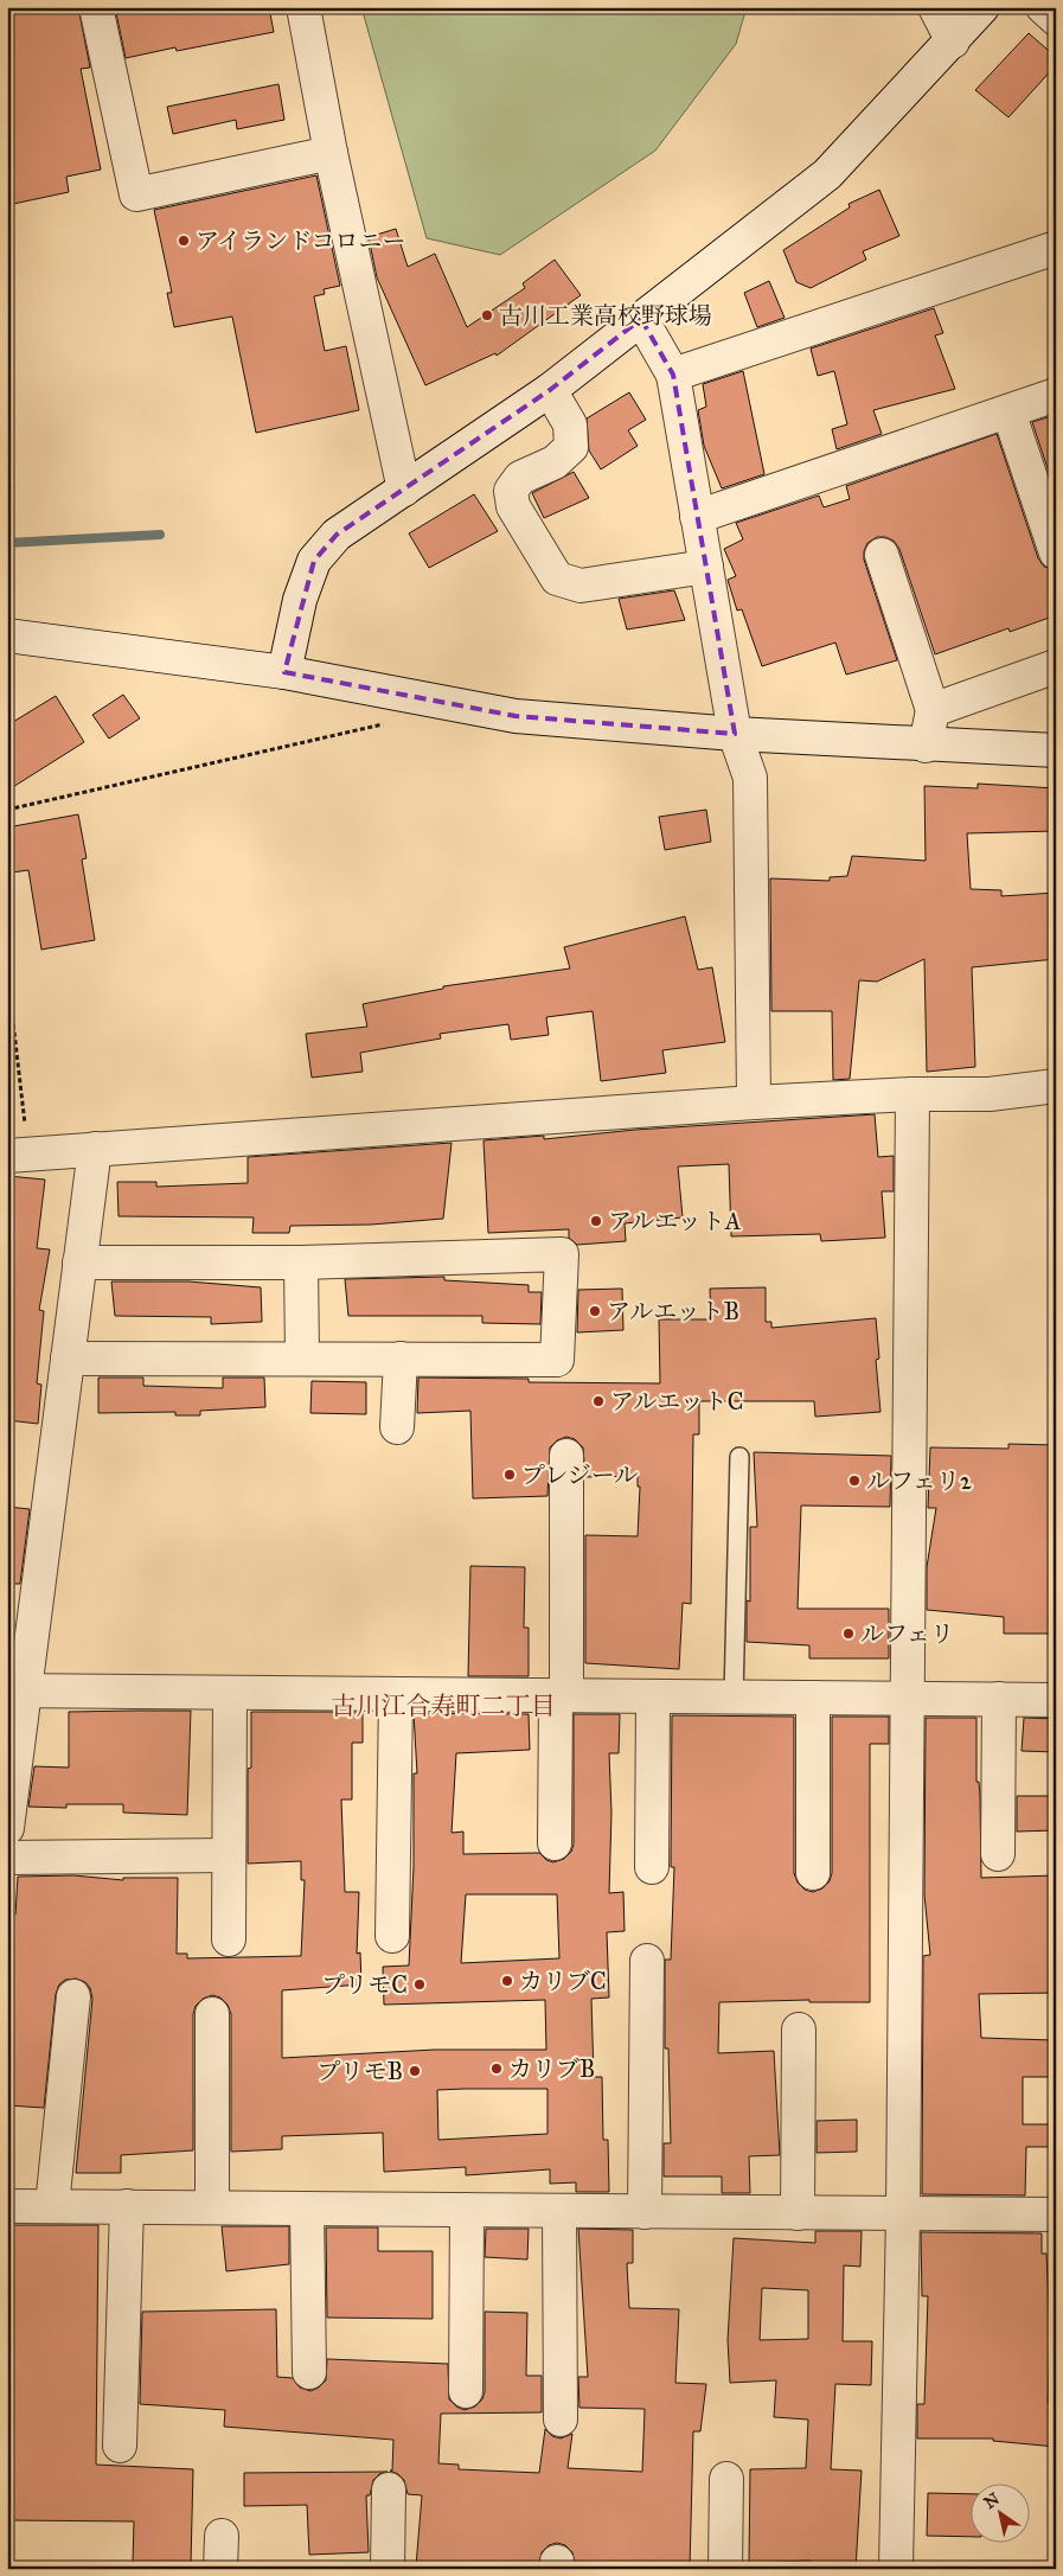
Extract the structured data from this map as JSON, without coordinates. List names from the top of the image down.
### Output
{
  "districts": ["古川江合寿町二丁目"],
  "places": [
    "アイランドコロニー",
    "古川工業高校野球場",
    "アルエットA",
    "アルエットB",
    "アルエットC",
    "プレジール",
    "ルフェリ2",
    "ルフェリ",
    "カリブC",
    "プリモC",
    "カリブB",
    "プリモB"
  ],
  "north": "top left"
}
